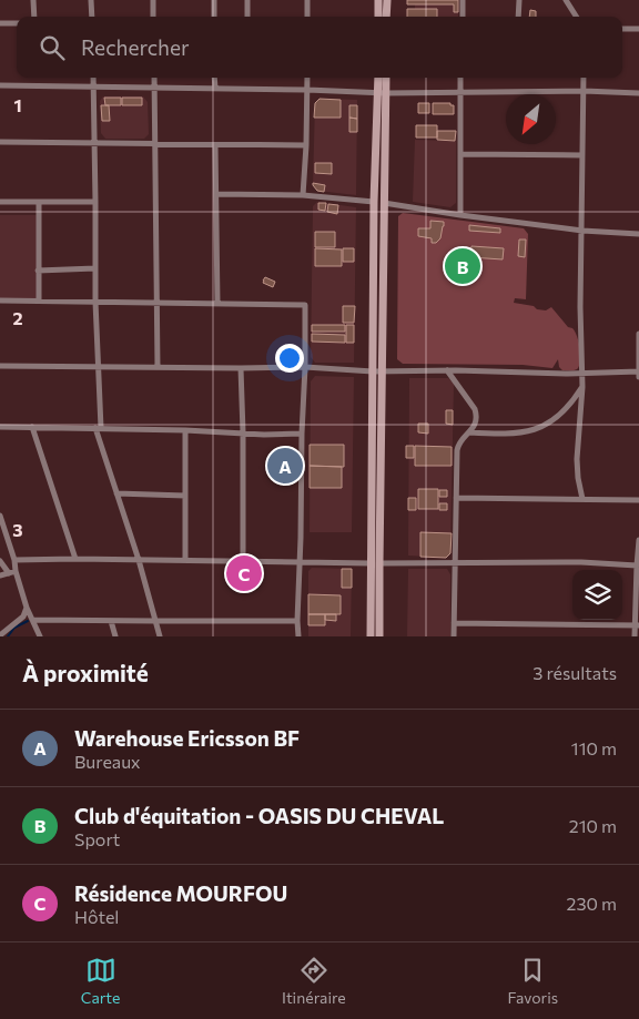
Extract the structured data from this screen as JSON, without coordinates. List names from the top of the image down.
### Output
{
  "north": "bottom left",
  "page": {
    "search": "Rechercher",
    "pins": ["B", "A", "C"],
    "heading": ["À proximité", "3 résultats"],
    "list": [
      {
        "mark": "A",
        "name": "Warehouse Ericsson BF",
        "note": "Bureaux",
        "value": "110 m"
      },
      {
        "mark": "B",
        "name": "Club d'équitation - OASIS DU CHEVAL",
        "note": "Sport",
        "value": "210 m"
      },
      {
        "mark": "C",
        "name": "Résidence MOURFOU",
        "note": "Hôtel",
        "value": "230 m"
      }
    ],
    "nav": ["Carte", "Itinéraire", "Favoris"]
  },
  "grid": {
    "rows": ["1", "2", "3"]
  }
}
